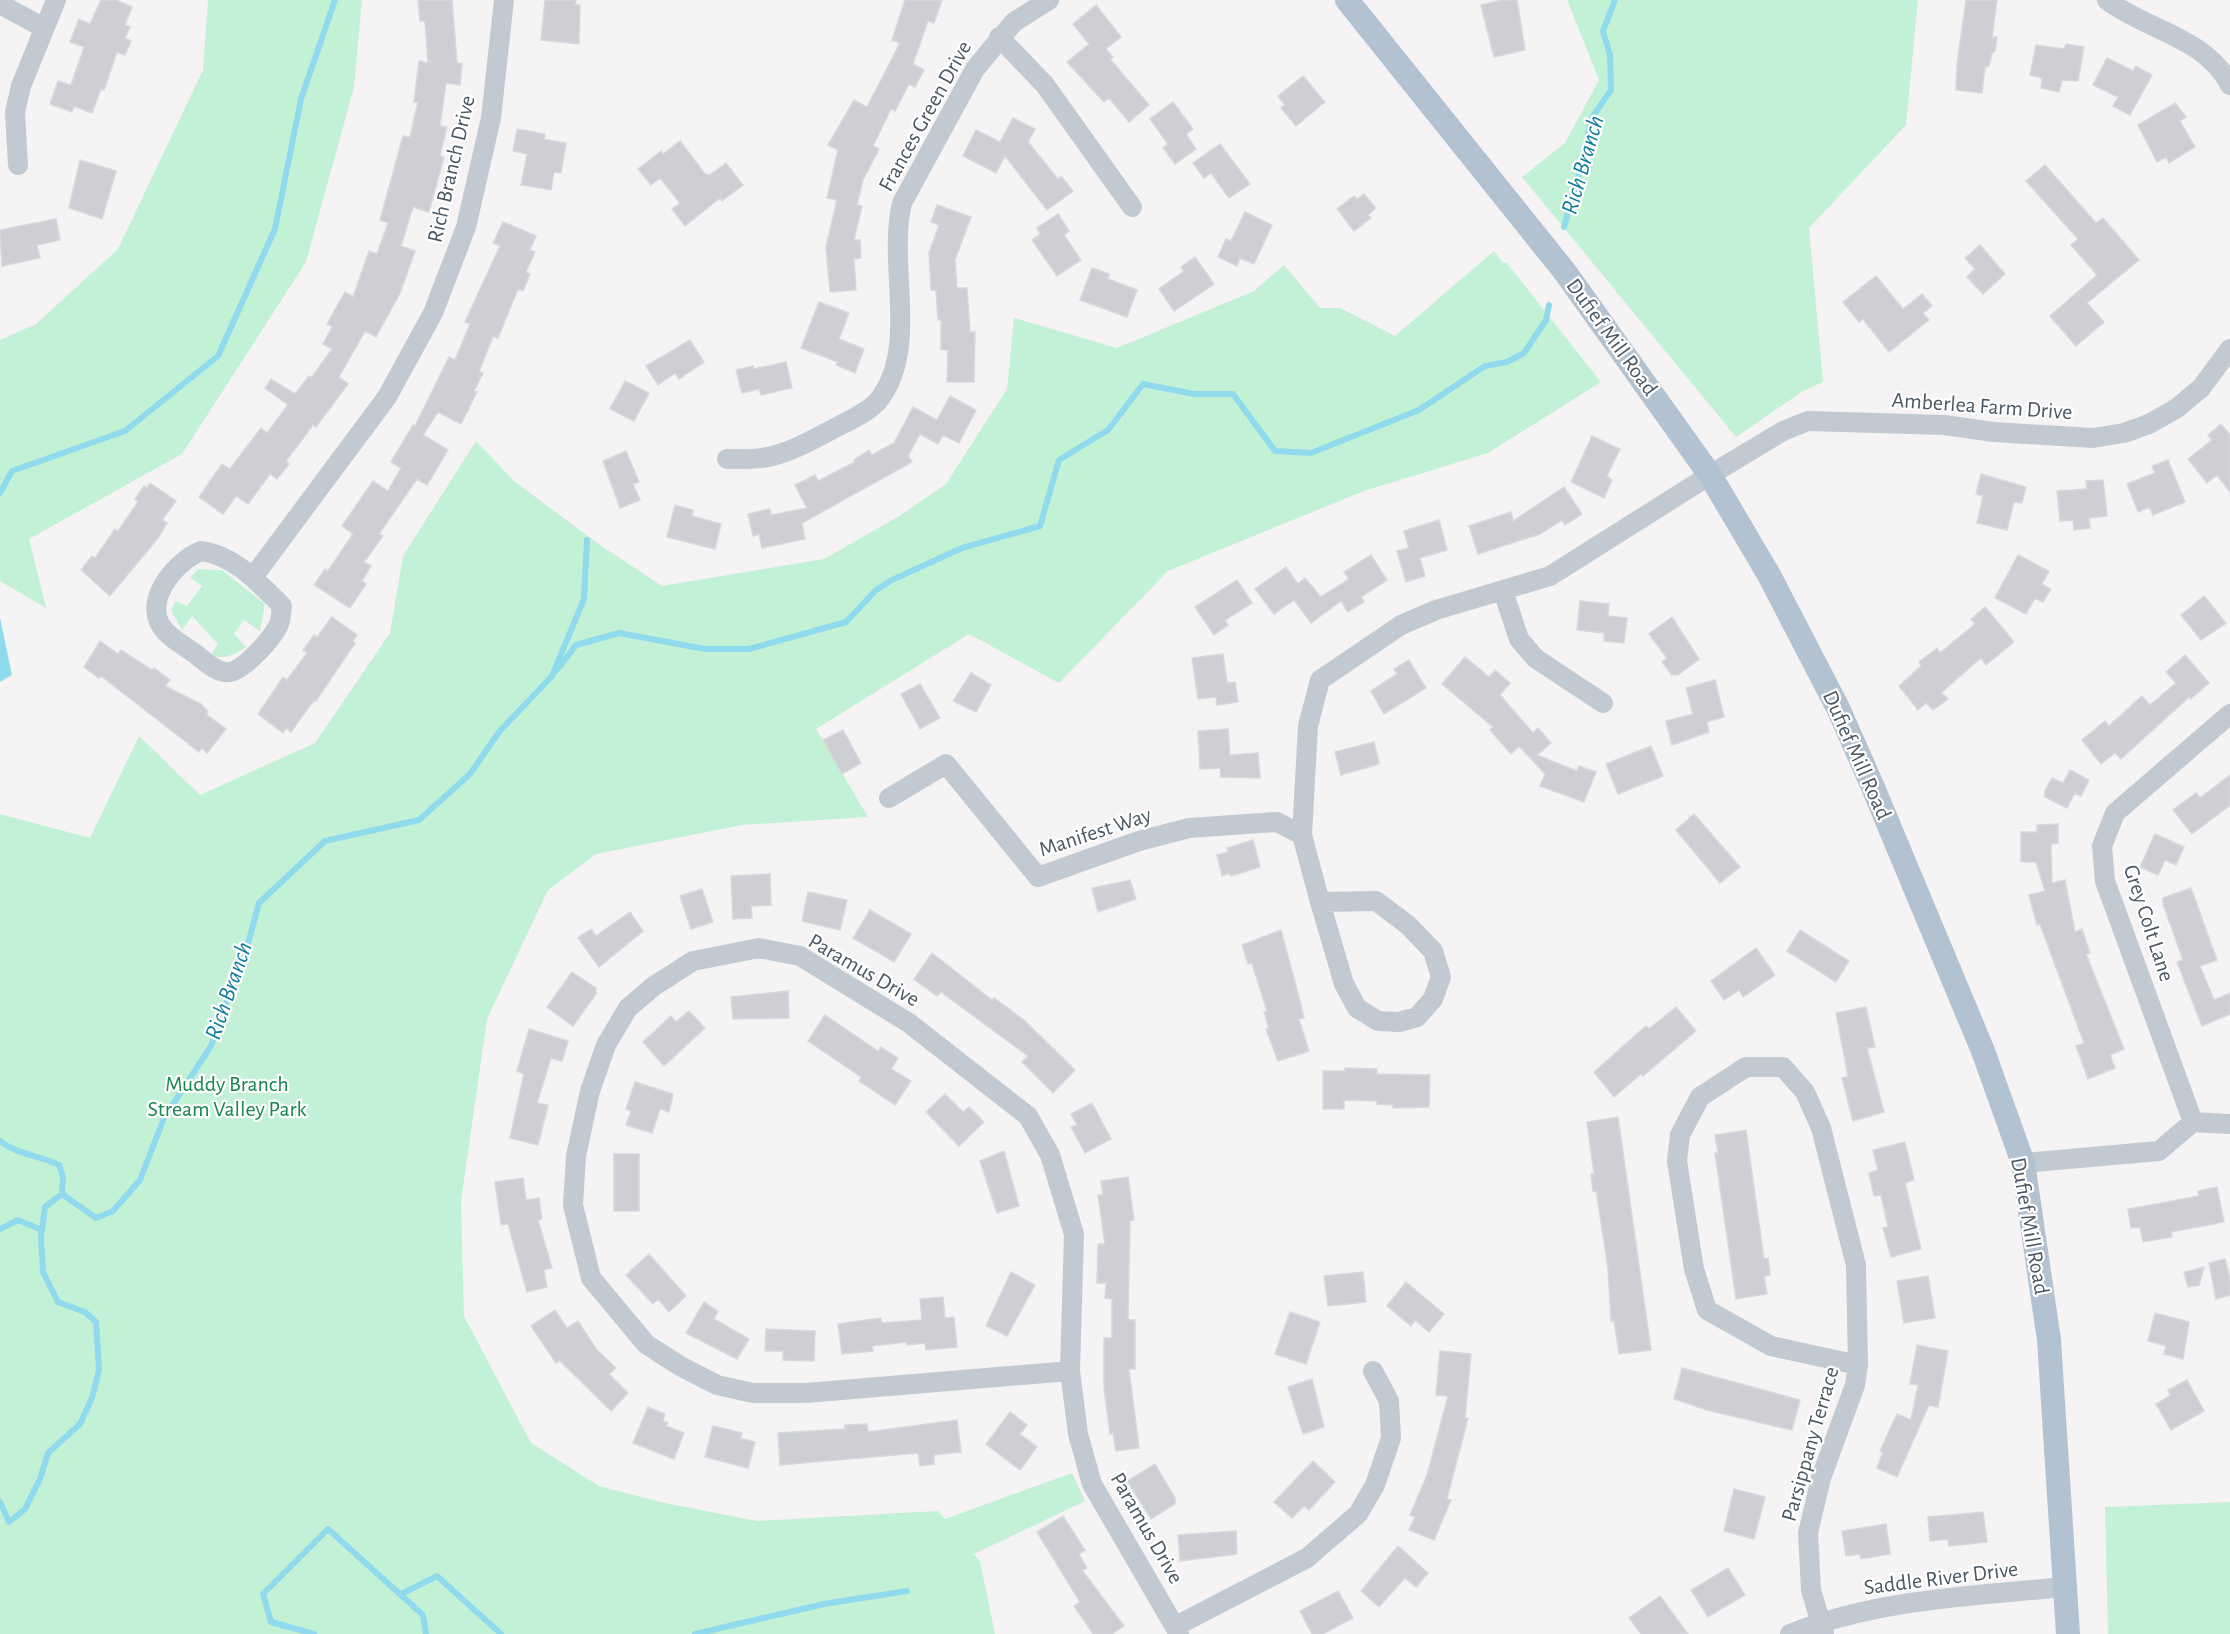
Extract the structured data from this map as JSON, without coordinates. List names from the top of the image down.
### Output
{
  "streets": {
    "main road": ["Dufief Mill Road"],
    "street": [
      "Frances Green Drive",
      "Rich Branch Drive",
      "Amberlea Farm Drive",
      "Manifest Way",
      "Grey Colt Lane",
      "Paramus Drive",
      "Parsippany Terrace",
      "Saddle River Drive"
    ]
  },
  "crossings": [
    ["Dufief Mill Road", "Amberlea Farm Drive"],
    ["Dufief Mill Road", "Saddle River Drive"],
    ["Amberlea Farm Drive", "Manifest Way"],
    ["Parsippany Terrace", "Saddle River Drive"]
  ],
  "water": ["Rich Branch"],
  "parks": ["Muddy Branch Stream Valley Park"]
}
